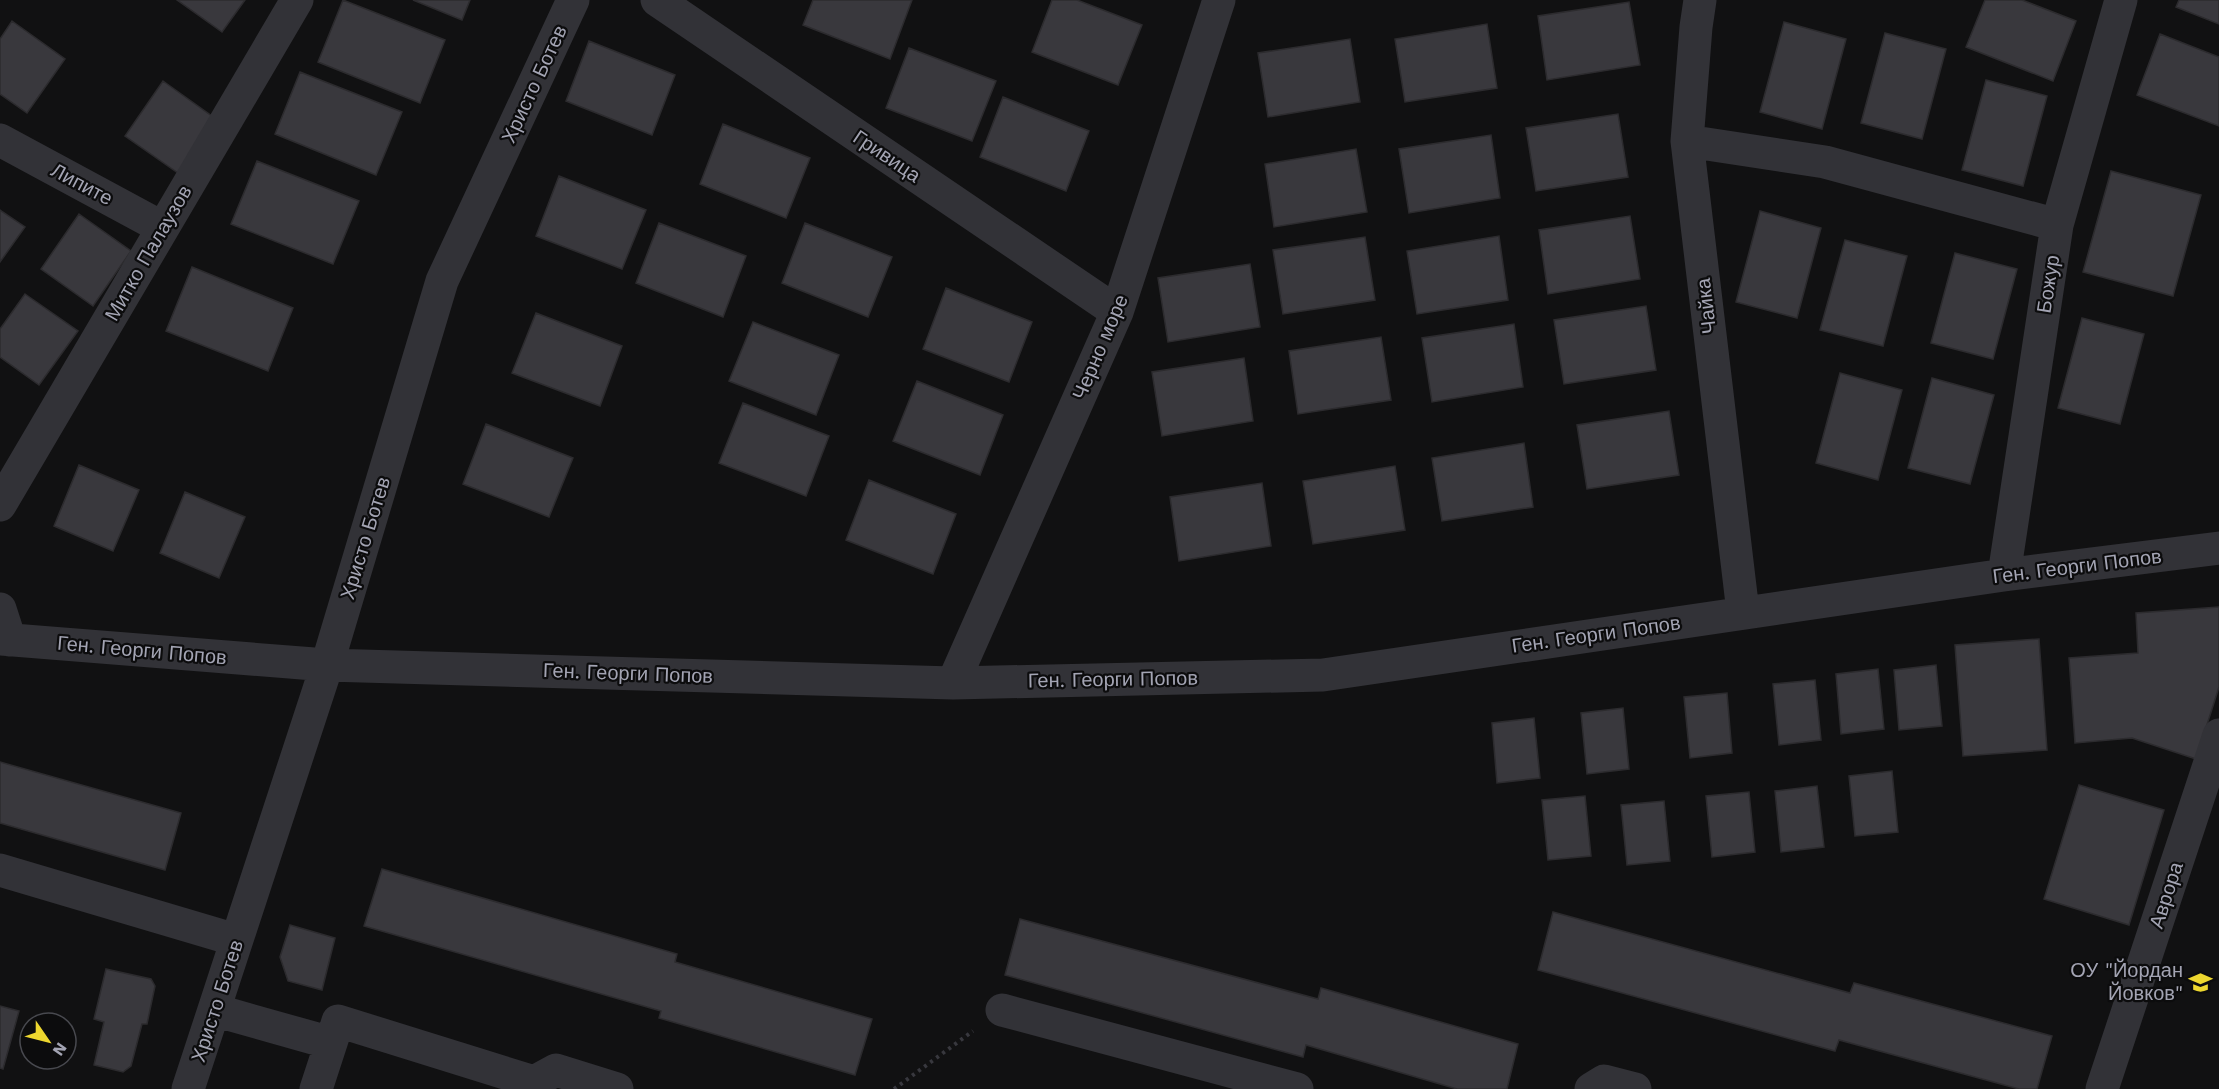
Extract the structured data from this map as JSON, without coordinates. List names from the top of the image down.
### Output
{
  "streets": {
    "street": [
      "Христо Ботев",
      "Гривица",
      "Липите",
      "Митко Палаузов",
      "Божур",
      "Чайка",
      "Черно море",
      "Ген. Георги Попов",
      "Аврора"
    ]
  },
  "crossings": [
    ["Христо Ботев", "Ген. Георги Попов"],
    ["Гривица", "Черно море"],
    ["Липите", "Митко Палаузов"],
    ["Божур", "Ген. Георги Попов"],
    ["Чайка", "Ген. Георги Попов"],
    ["Черно море", "Ген. Георги Попов"]
  ],
  "places": {
    "school or university": ["ОУ \"Йордан Йовков\""]
  },
  "north": "bottom right"
}
